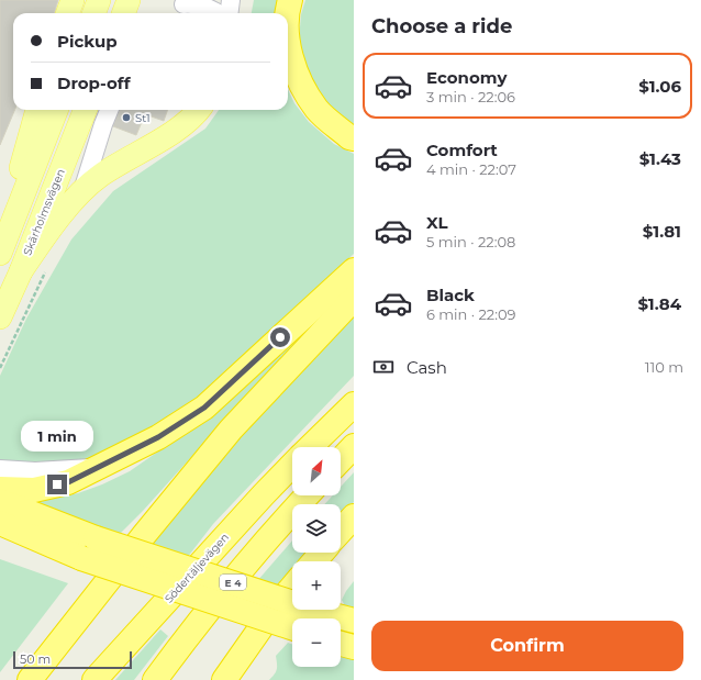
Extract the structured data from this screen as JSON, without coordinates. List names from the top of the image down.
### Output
{
  "streets": {
    "highway": ["Södertäljevägen", "E 4"],
    "main road": ["Skärholmsvägen"]
  },
  "places": ["St1"],
  "scale_bar": "50 m",
  "north": "top right",
  "page": {
    "heading": "Choose a ride",
    "banner": ["Pickup", "Drop-off"],
    "list": [
      {
        "name": "Economy",
        "note": "3 min · 22:06",
        "value": "$1.06"
      },
      {
        "name": "Comfort",
        "note": "4 min · 22:07",
        "value": "$1.43"
      },
      {
        "name": "XL",
        "note": "5 min · 22:08",
        "value": "$1.81"
      },
      {
        "name": "Black",
        "note": "6 min · 22:09",
        "value": "$1.84"
      }
    ],
    "pay": ["Cash", "110 m"],
    "bubble": "1 min",
    "map_buttons": ["+", "−"],
    "buttons": "Confirm",
    "scale": "50 m"
  }
}
